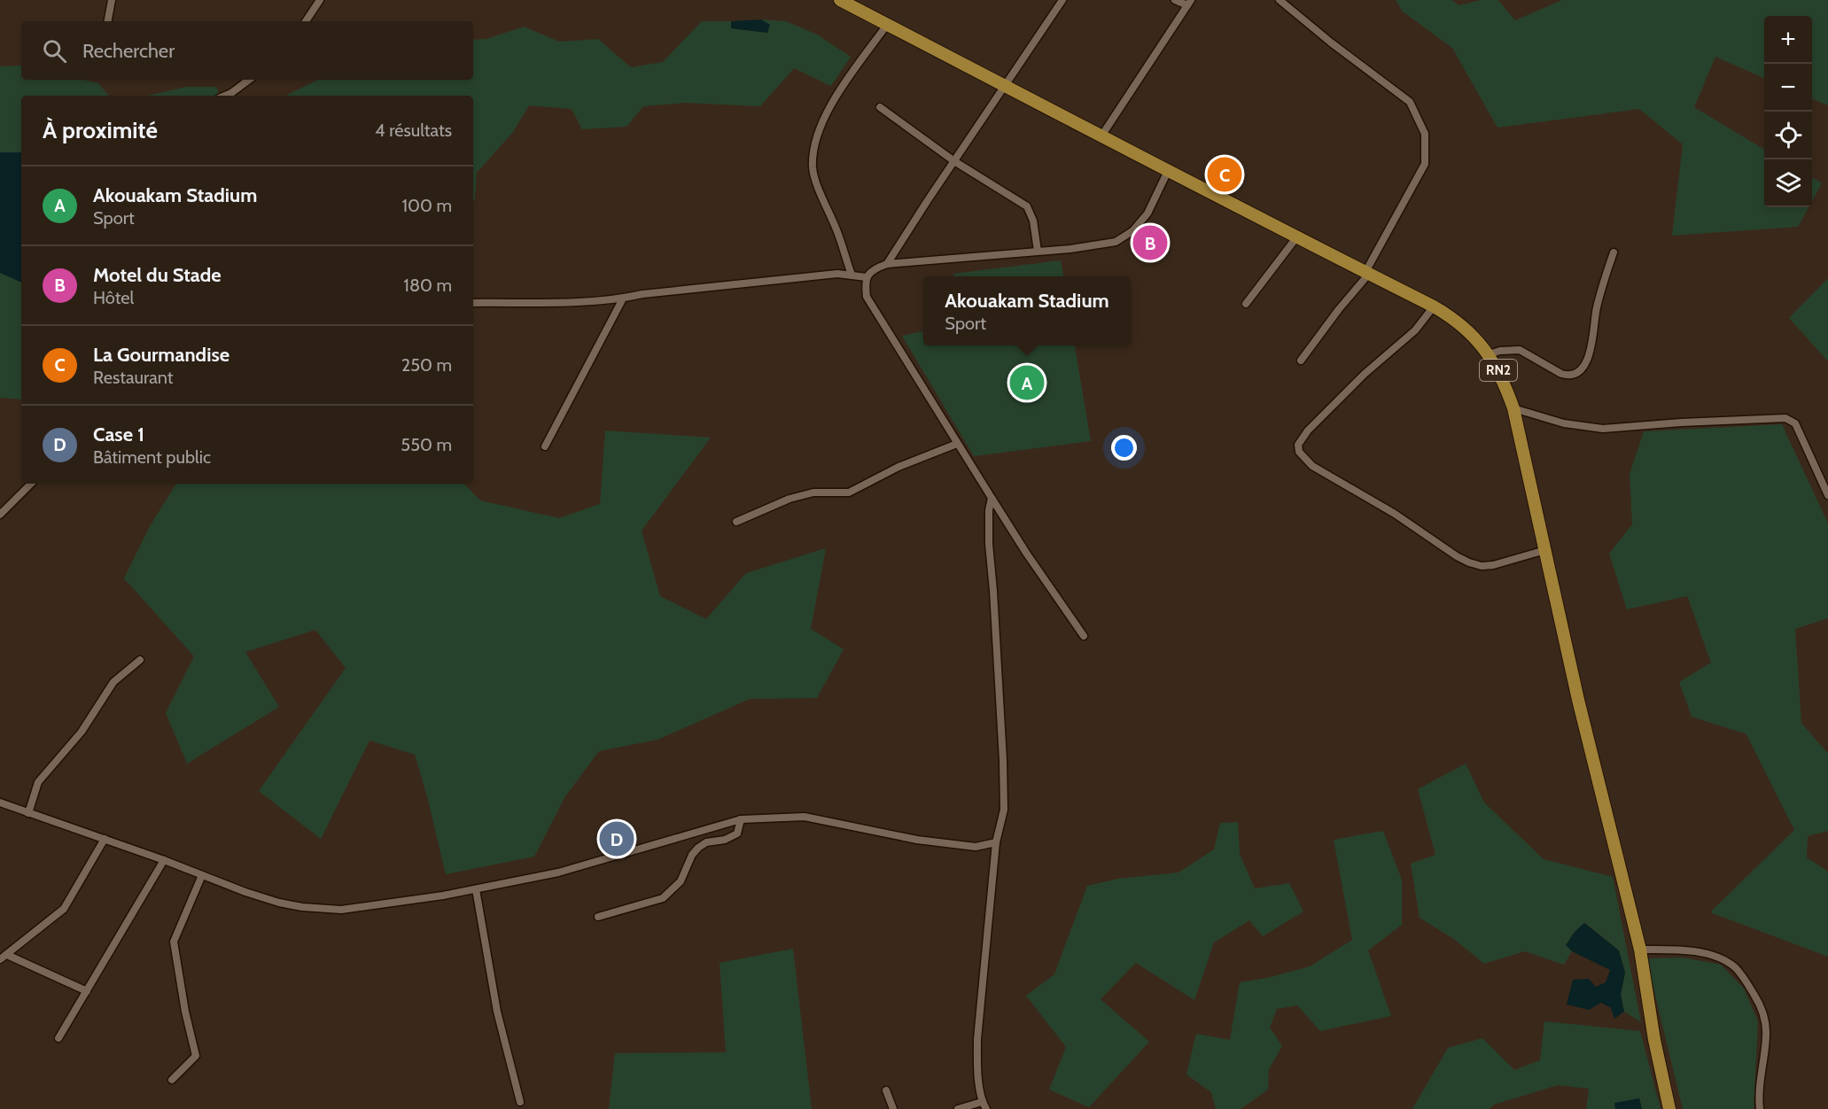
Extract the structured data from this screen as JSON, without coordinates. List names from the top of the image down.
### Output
{
  "streets": {
    "highway": ["RN2"]
  },
  "page": {
    "map_buttons": ["+", "−"],
    "search": "Rechercher",
    "heading": ["À proximité", "4 résultats"],
    "pins": [
      "C",
      "B",
      "A",
      "D"
    ],
    "list": [
      {
        "mark": "A",
        "name": "Akouakam Stadium",
        "note": "Sport",
        "value": "100 m"
      },
      {
        "mark": "B",
        "name": "Motel du Stade",
        "note": "Hôtel",
        "value": "180 m"
      },
      {
        "mark": "C",
        "name": "La Gourmandise",
        "note": "Restaurant",
        "value": "250 m"
      },
      {
        "mark": "D",
        "name": "Case 1",
        "note": "Bâtiment public",
        "value": "550 m"
      }
    ],
    "popup": ["Akouakam Stadium", "Sport"]
  }
}
